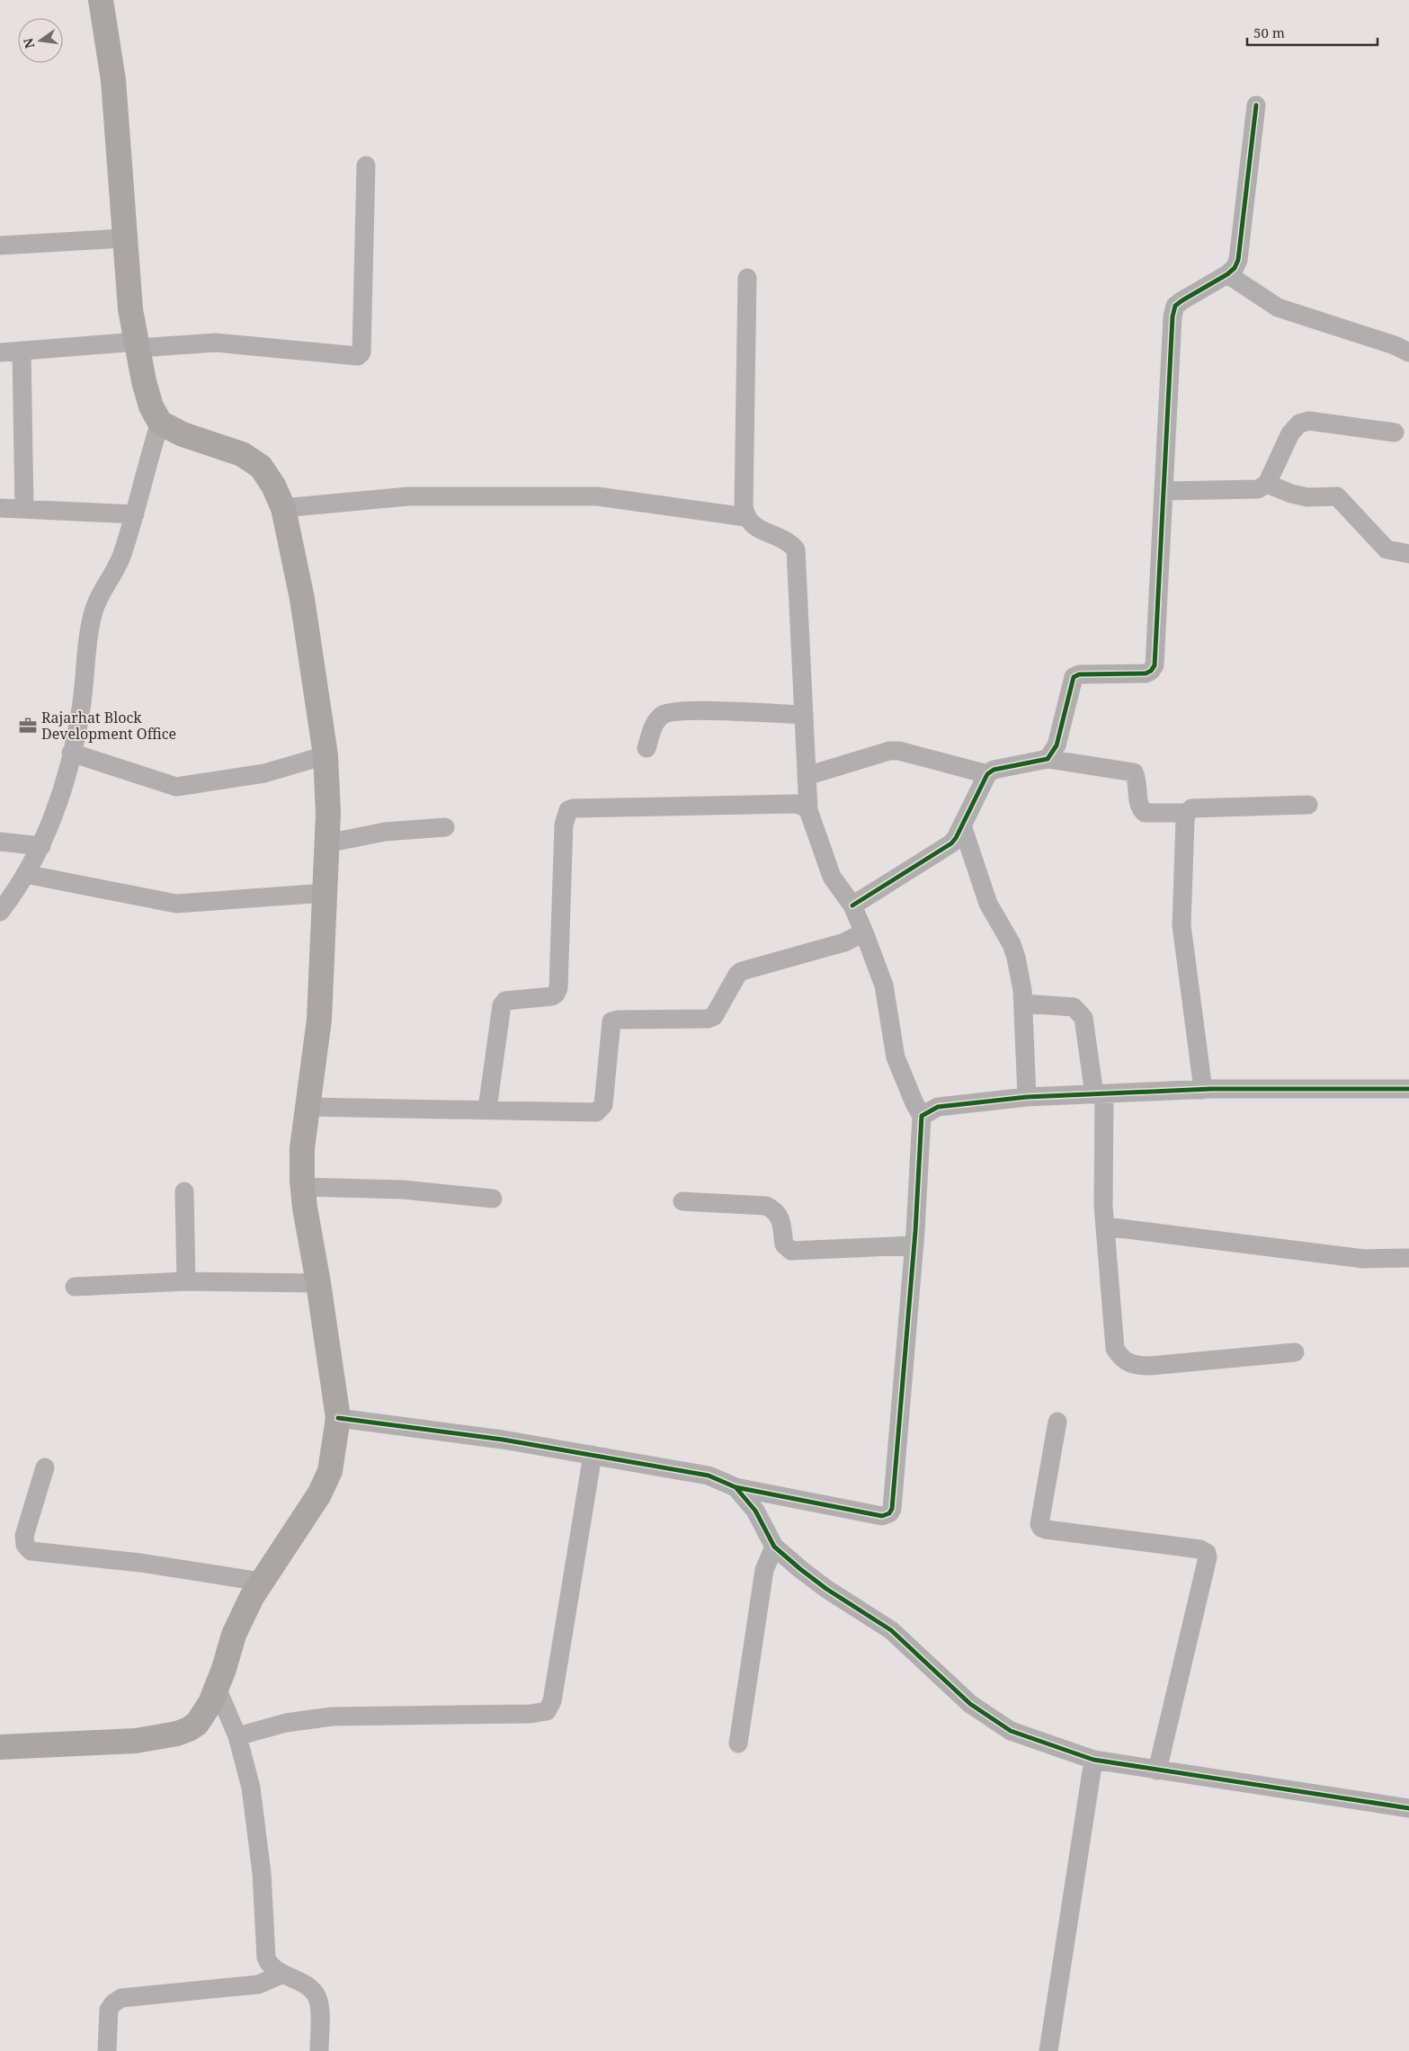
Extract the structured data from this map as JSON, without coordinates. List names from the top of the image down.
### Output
{
  "places": {
    "office": ["Rajarhat Block Development Office"]
  },
  "scale_bar": "50 m",
  "north": "left"
}
